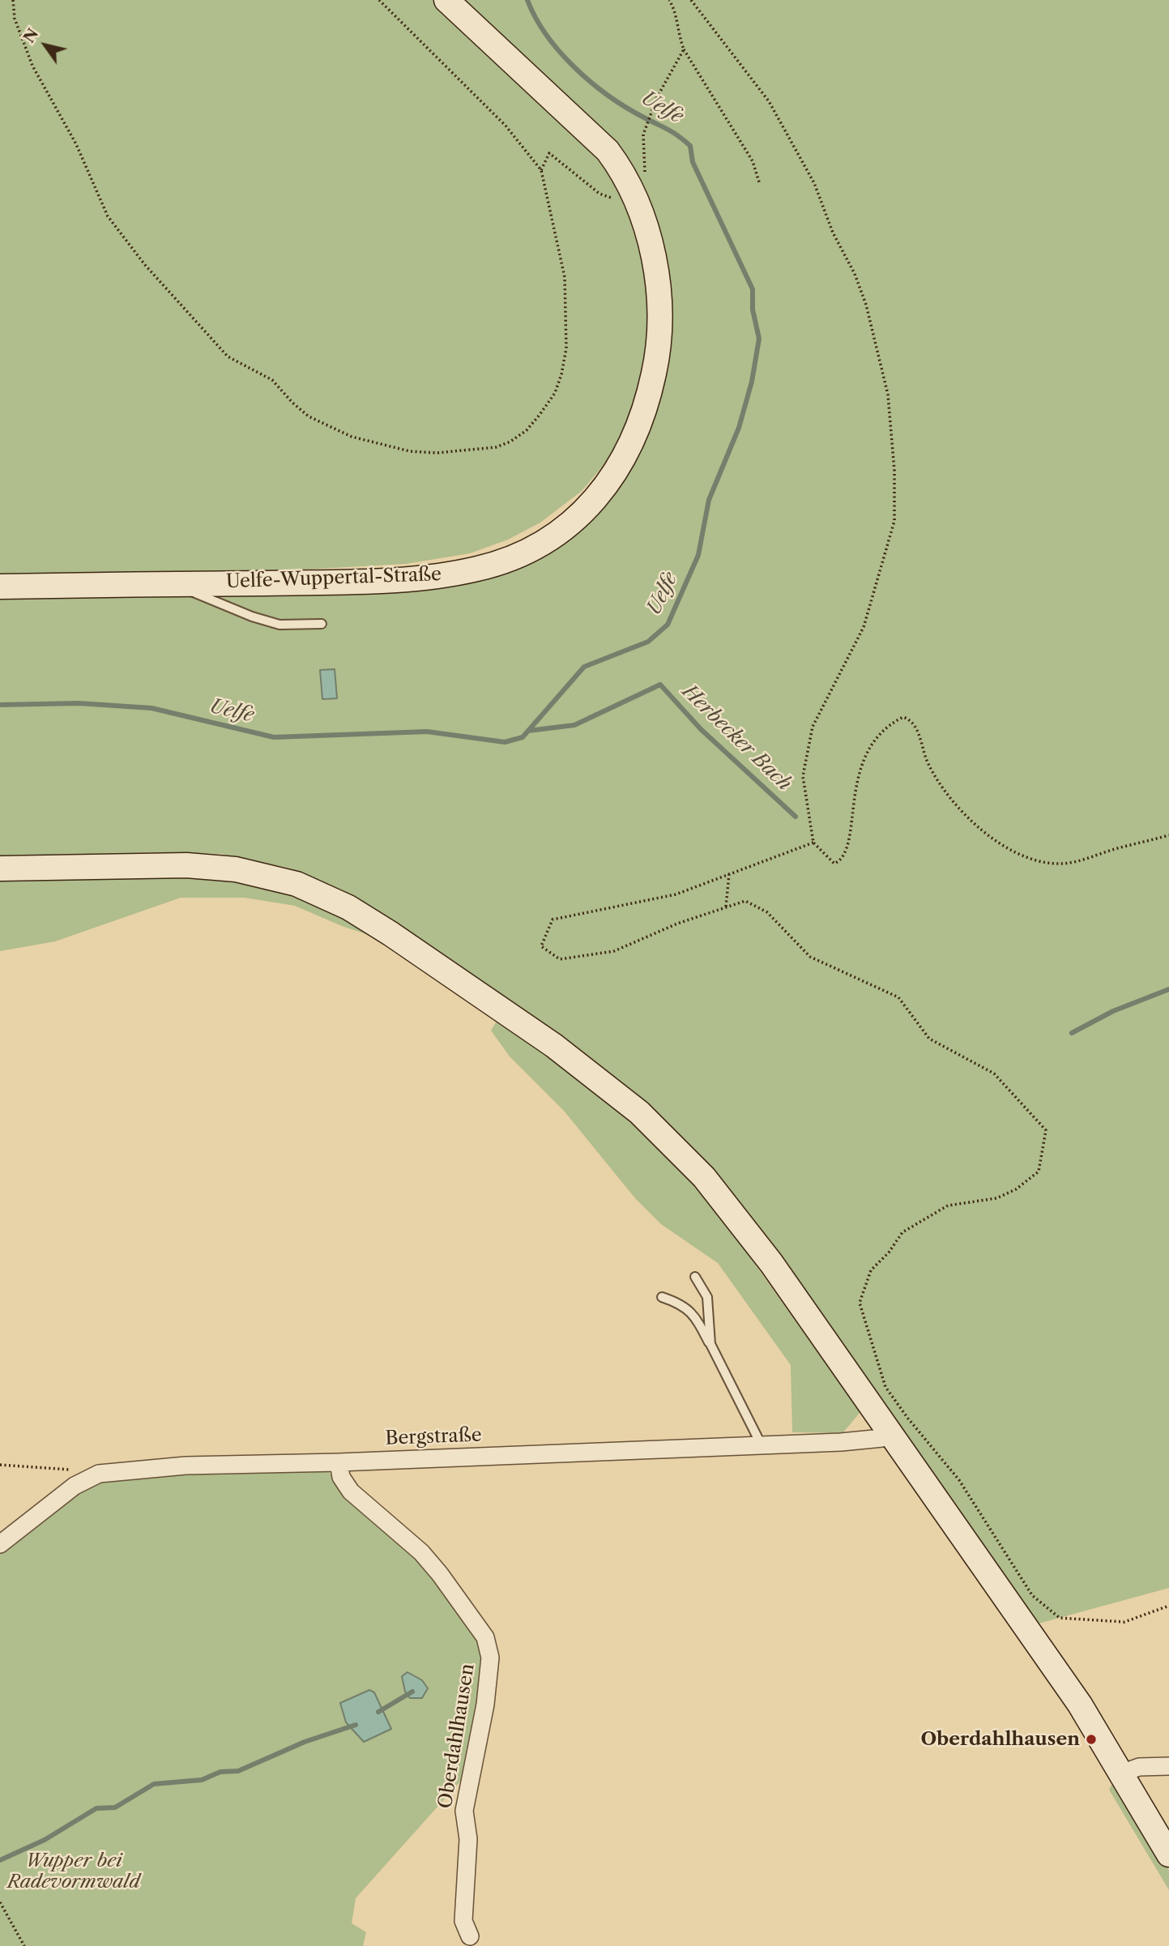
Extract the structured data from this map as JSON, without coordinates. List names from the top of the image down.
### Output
{
  "streets": {
    "main road": ["Uelfe-Wuppertal-Straße"],
    "street": ["Bergstraße", "Oberdahlhausen"]
  },
  "crossings": [
    ["Bergstraße", "Oberdahlhausen"]
  ],
  "water": ["Uelfe", "Herbecker Bach"],
  "parks": ["Wupper bei Radevormwald"],
  "places": ["Oberdahlhausen"],
  "north": "top left"
}
